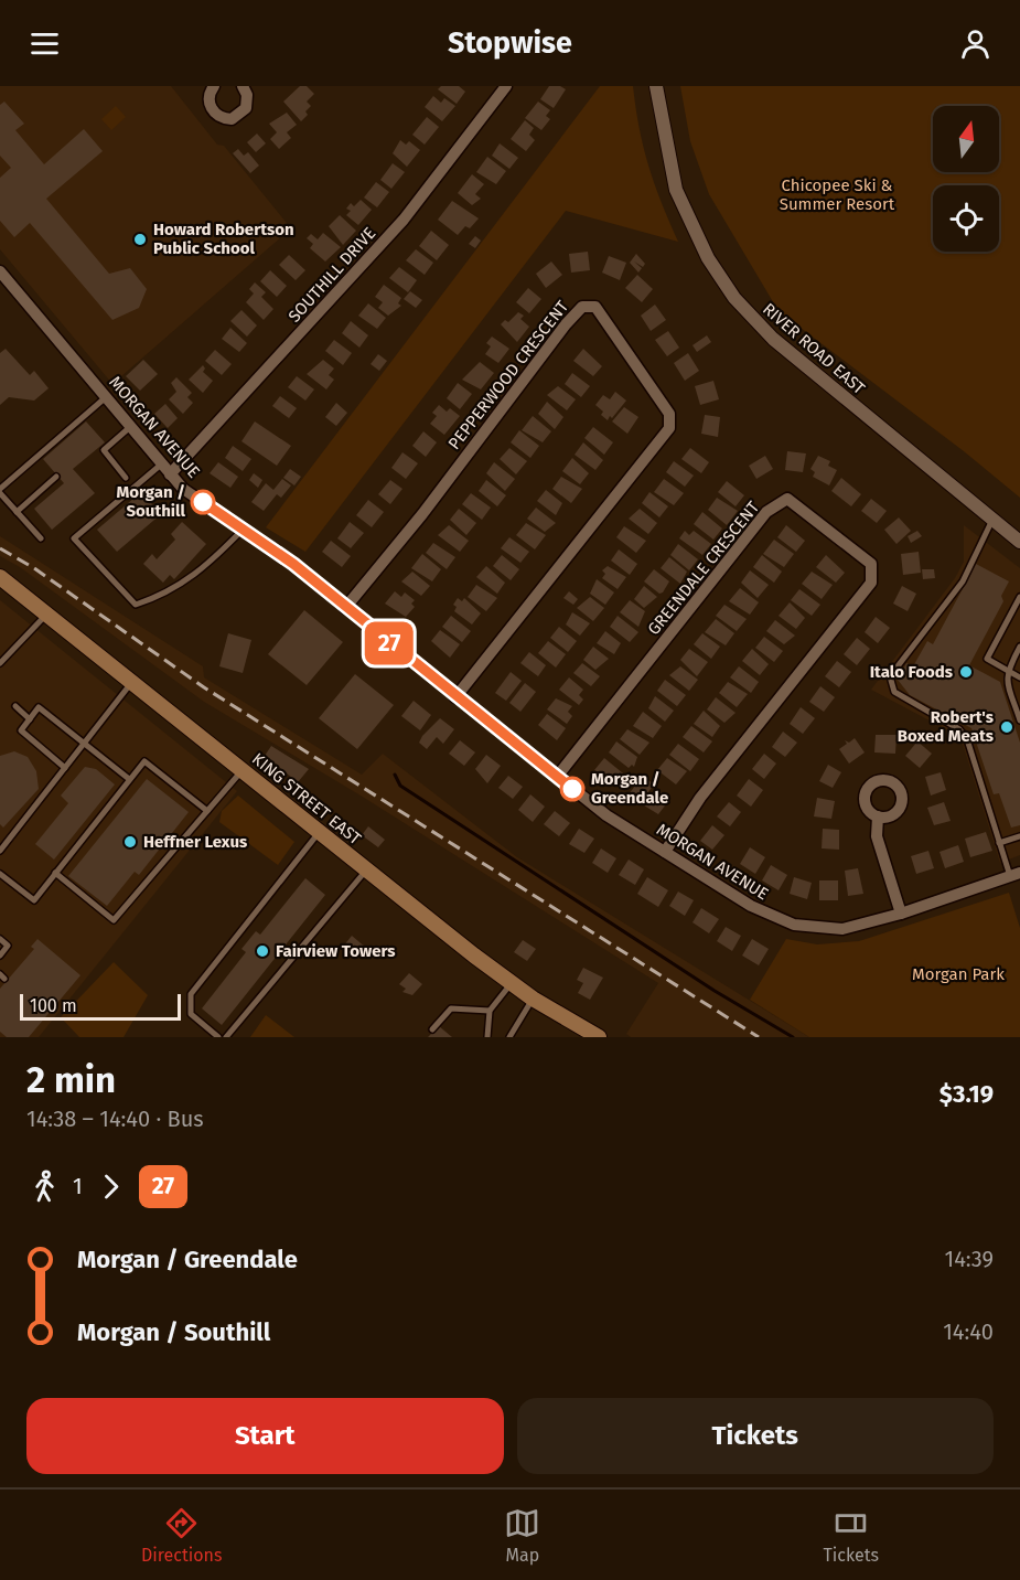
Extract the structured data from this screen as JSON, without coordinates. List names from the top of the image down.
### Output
{
  "streets": {
    "main road": ["KING STREET EAST"],
    "street": [
      "SOUTHILL DRIVE",
      "RIVER ROAD EAST",
      "PEPPERWOOD CRESCENT",
      "MORGAN AVENUE",
      "GREENDALE CRESCENT"
    ]
  },
  "crossings": [
    ["SOUTHILL DRIVE", "MORGAN AVENUE"],
    ["PEPPERWOOD CRESCENT", "MORGAN AVENUE"],
    ["MORGAN AVENUE", "GREENDALE CRESCENT"]
  ],
  "parks": ["Chicopee Ski & Summer Resort", "Morgan Park"],
  "places": [
    "Howard Robertson Public School",
    "Morgan / Southill",
    "Italo Foods",
    "Robert's Boxed Meats",
    "Morgan / Greendale",
    "Heffner Lexus",
    "Fairview Towers"
  ],
  "lines": ["bus line 27"],
  "scale_bar": "100 m",
  "north": "top",
  "page": {
    "header": "Stopwise",
    "on_map": "27",
    "scale": "100 m",
    "heading": ["2 min", "14:38 – 14:40 · Bus", "$3.19"],
    "legs": ["1", "27"],
    "list": [
      {
        "name": "Morgan / Greendale",
        "value": "14:39"
      },
      {
        "name": "Morgan / Southill",
        "value": "14:40"
      }
    ],
    "buttons": ["Start", "Tickets"],
    "tabs": ["Directions", "Map", "Tickets"]
  }
}
